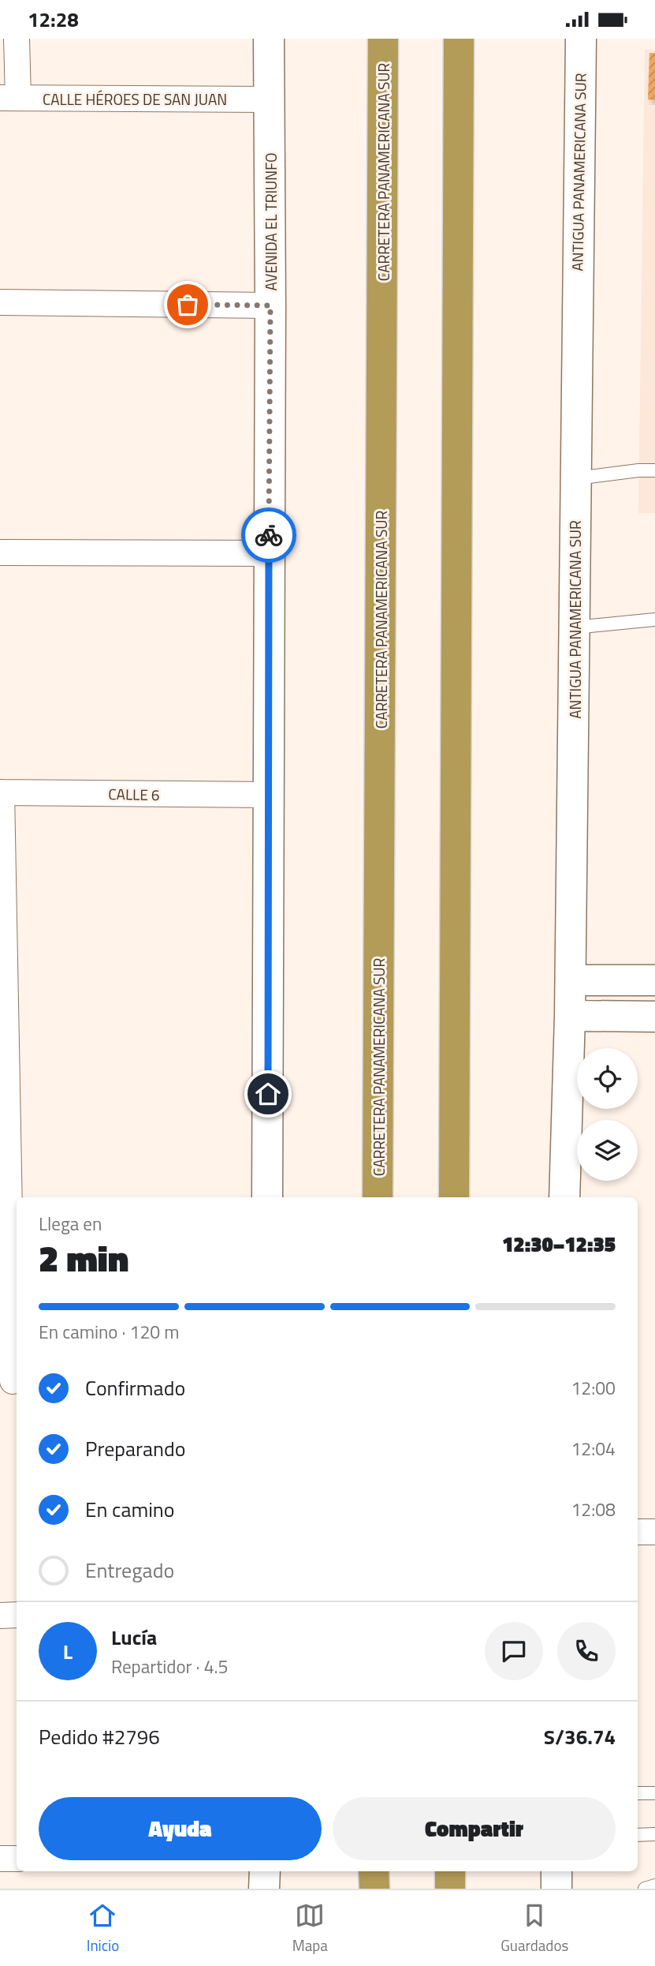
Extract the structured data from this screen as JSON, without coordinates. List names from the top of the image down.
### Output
{
  "streets": {
    "highway": ["CARRETERA PANAMERICANA SUR"],
    "main road": ["ANTIGUA PANAMERICANA SUR", "AVENIDA EL TRIUNFO"],
    "street": ["CALLE HÉROES DE SAN JUAN", "CALLE 6"]
  },
  "crossings": [
    ["CALLE HÉROES DE SAN JUAN", "AVENIDA EL TRIUNFO"],
    ["AVENIDA EL TRIUNFO", "CALLE 6"]
  ],
  "page": {
    "status": "12:28",
    "heading": ["2 min", "Llega en", "12:30–12:35"],
    "panel": [
      "Lucía",
      "Repartidor · 4.5",
      "Pedido #2796",
      "S/36.74"
    ],
    "bar": "En camino · 120 m",
    "list": [
      ["Confirmado", "12:00"],
      ["Preparando", "12:04"],
      ["En camino", "12:08"],
      "Entregado"
    ],
    "round": "L",
    "buttons": ["Ayuda", "Compartir"],
    "tabs": ["Inicio", "Mapa", "Guardados"]
  }
}
